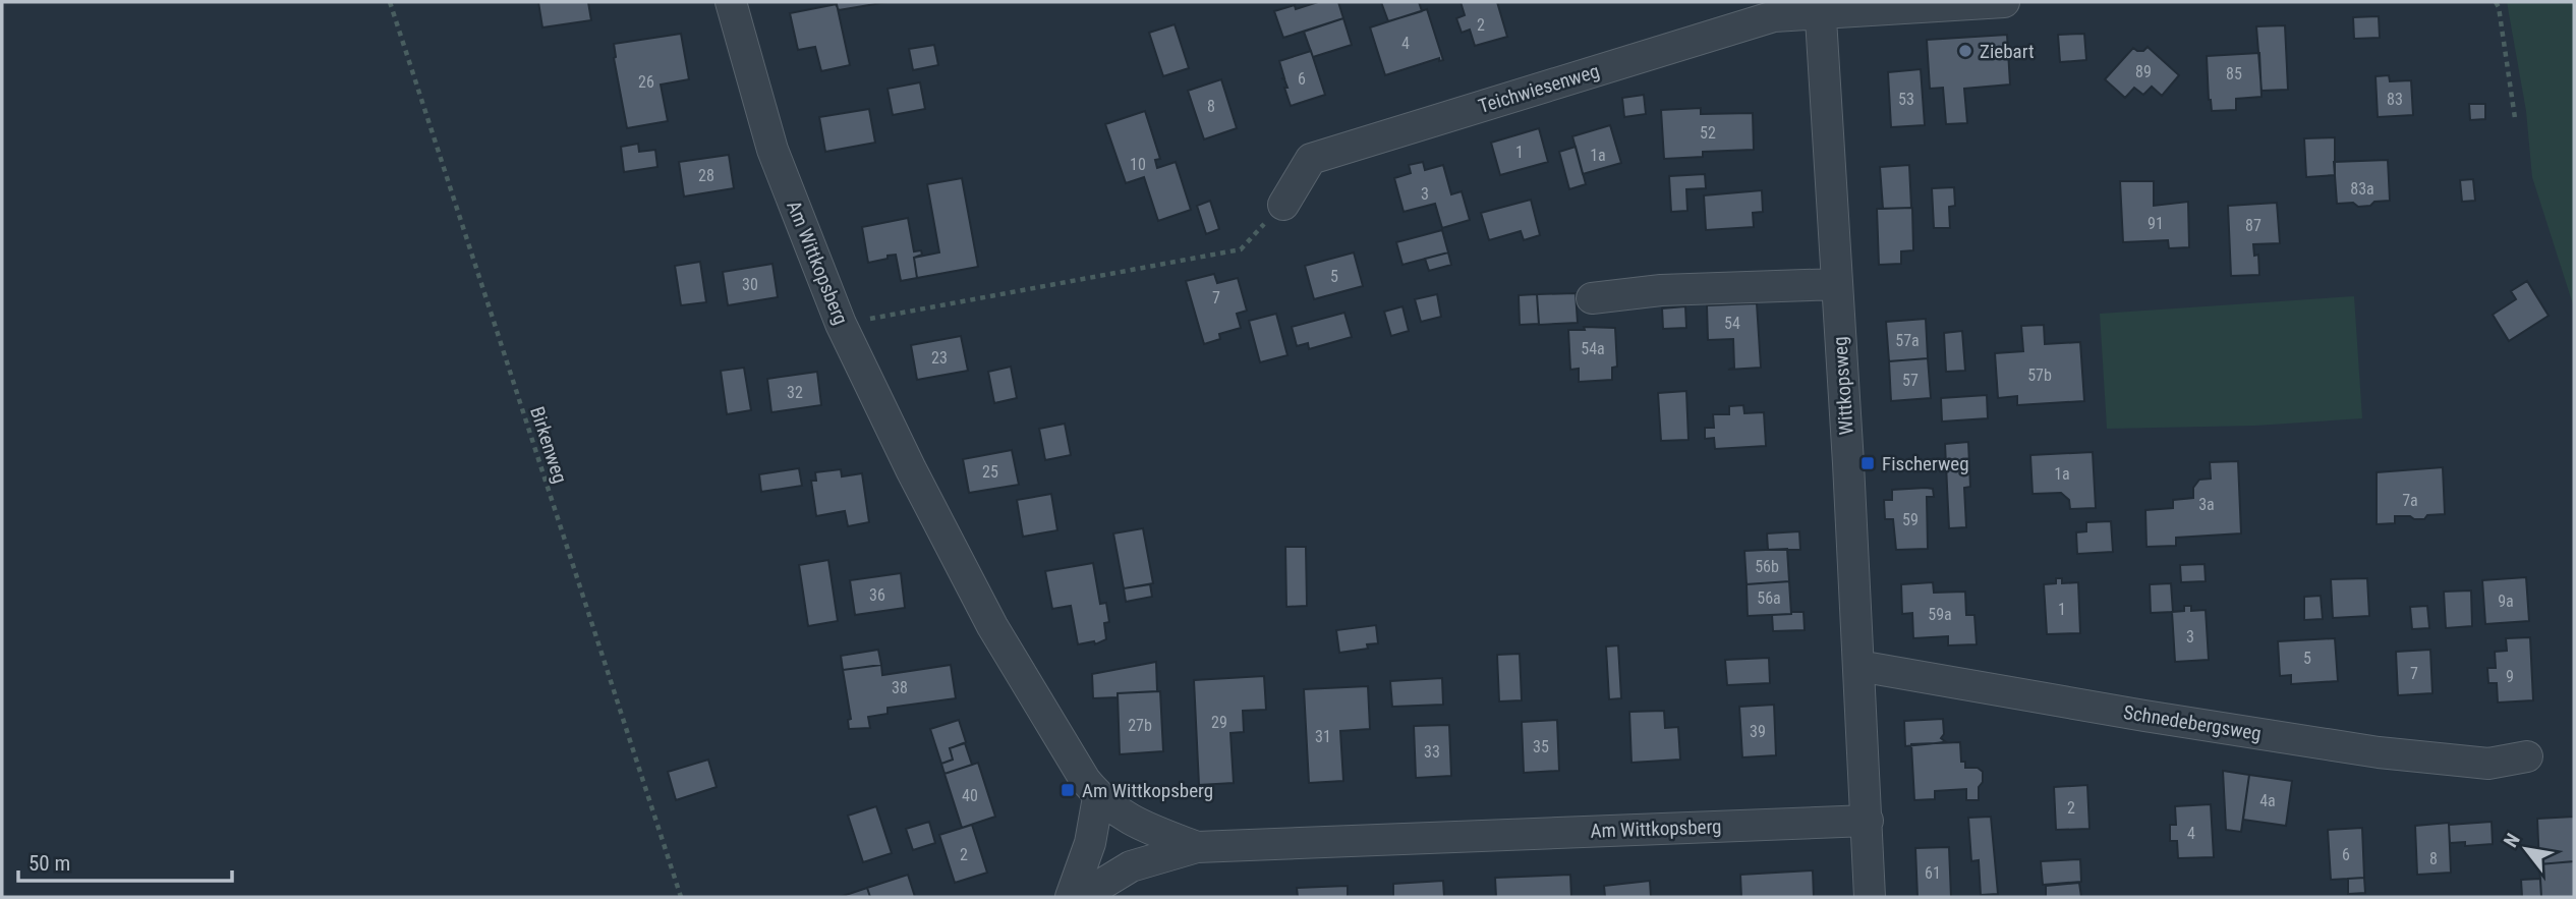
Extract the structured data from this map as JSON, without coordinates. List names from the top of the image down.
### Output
{
  "streets": {
    "street": [
      "Teichwiesenweg",
      "Am Wittkopsberg",
      "Wittkopsweg",
      "Schnedebergsweg"
    ],
    "path": ["Birkenweg"]
  },
  "crossings": [
    ["Teichwiesenweg", "Wittkopsweg"],
    ["Am Wittkopsberg", "Wittkopsweg"],
    ["Wittkopsweg", "Schnedebergsweg"]
  ],
  "places": {
    "other": ["Ziebart"],
    "transit": ["Fischerweg", "Am Wittkopsberg"]
  },
  "house_numbers": [
    "2",
    "4",
    "89",
    "85",
    "6",
    "26",
    "53",
    "83",
    "8",
    "52",
    "1",
    "1a",
    "10",
    "28",
    "83a",
    "3",
    "91",
    "87",
    "5",
    "30",
    "7",
    "54",
    "57a",
    "54a",
    "23",
    "57b",
    "57",
    "32",
    "25",
    "1a",
    "7a",
    "3a",
    "59",
    "56b",
    "36",
    "56a",
    "9a",
    "1",
    "59a",
    "3",
    "5",
    "7",
    "9",
    "38",
    "29",
    "27b",
    "39",
    "31",
    "35",
    "33",
    "40",
    "4a",
    "2",
    "4",
    "2",
    "6",
    "8",
    "61"
  ],
  "scale_bar": "50 m",
  "north": "top left"
}
